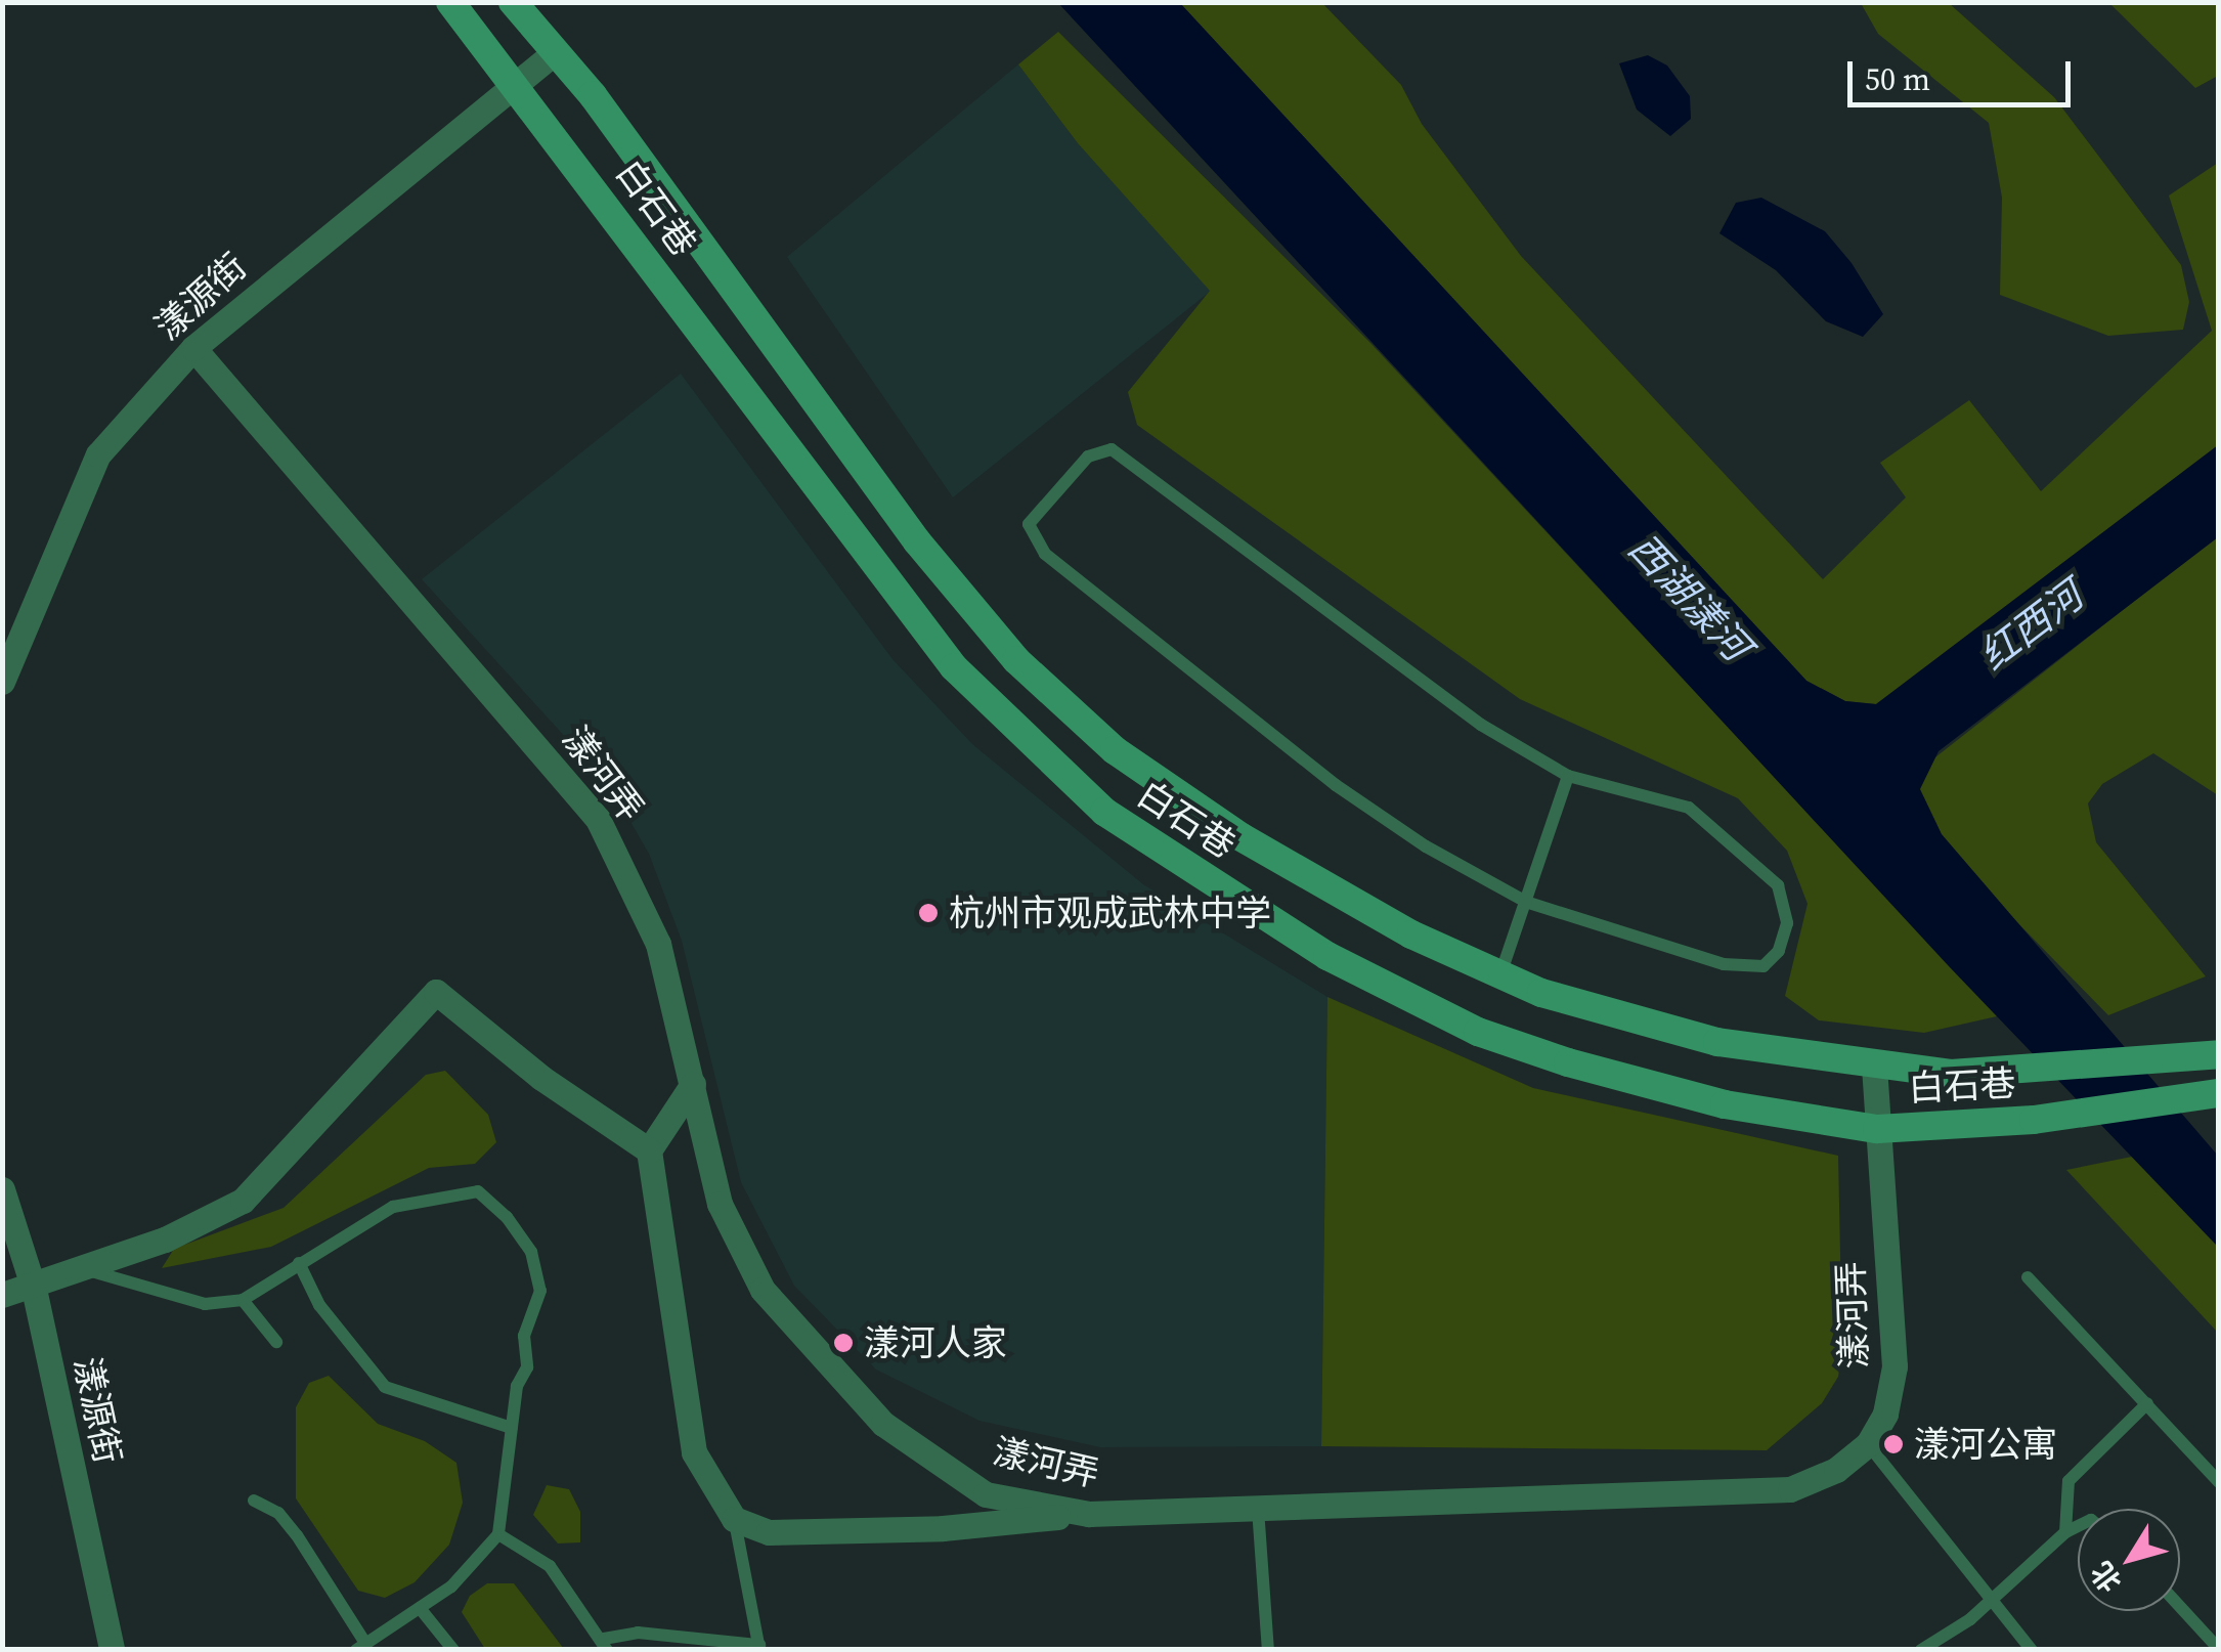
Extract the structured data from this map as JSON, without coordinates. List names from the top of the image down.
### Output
{
  "streets": {
    "main road": ["白石巷"],
    "street": ["漾源街", "漾河弄"]
  },
  "crossings": [
    ["白石巷", "漾源街"],
    ["白石巷", "漾河弄"],
    ["漾源街", "漾河弄"]
  ],
  "water": ["西湖漾河", "红西河"],
  "places": ["杭州市观成武林中学", "漾河人家", "漾河公寓"],
  "scale_bar": "50 m",
  "north": "bottom left"
}
